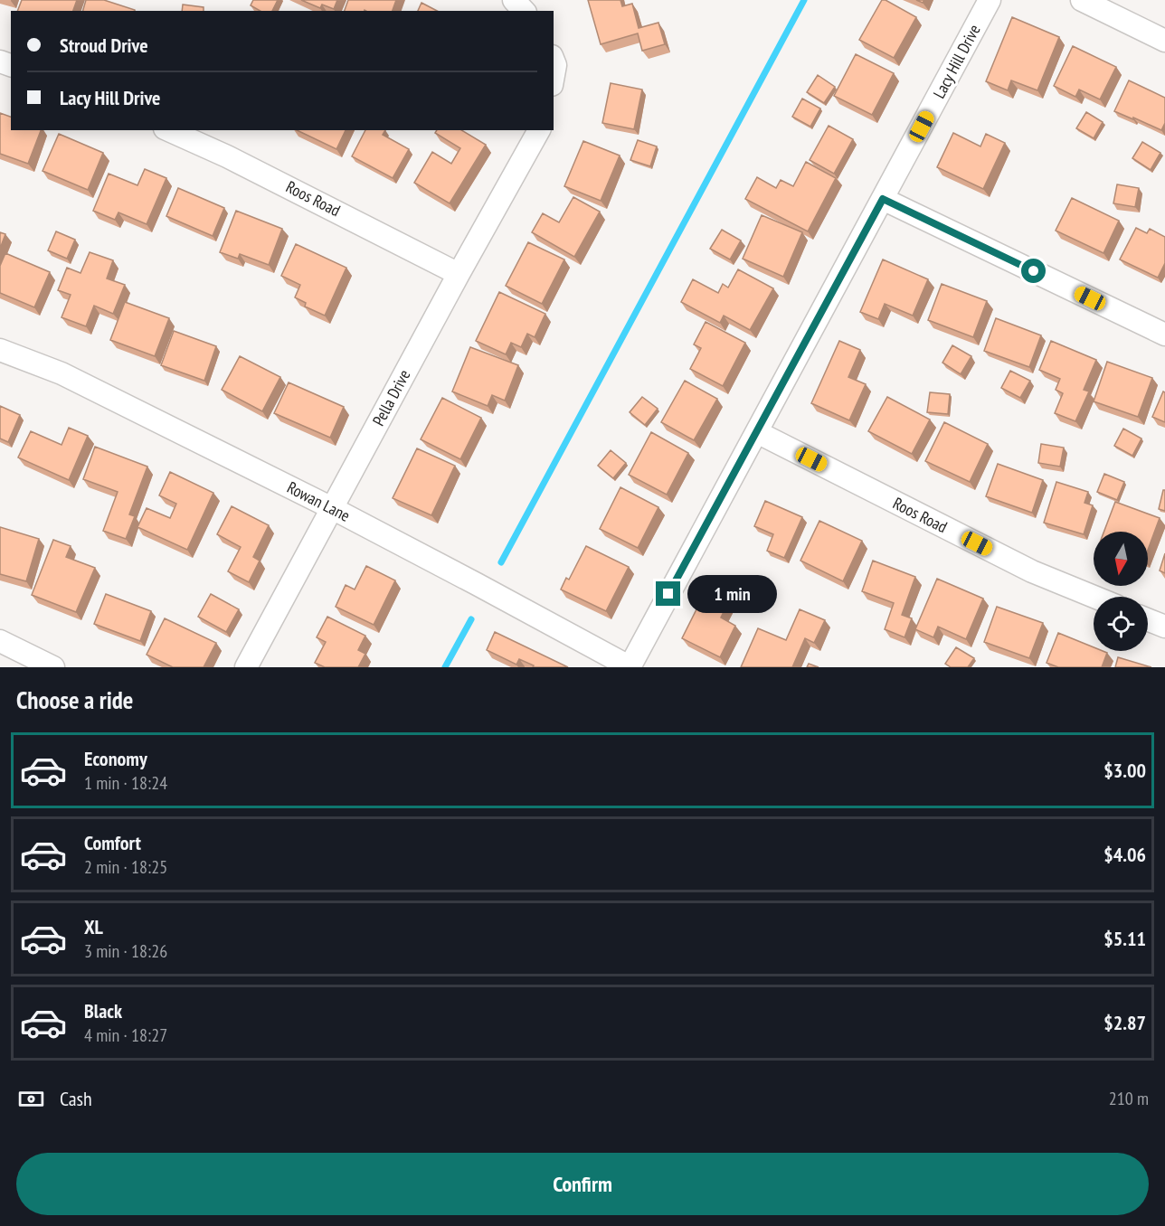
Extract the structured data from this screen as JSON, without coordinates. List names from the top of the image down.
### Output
{
  "streets": {
    "street": [
      "Lacy Hill Drive",
      "Roos Road",
      "Pella Drive",
      "Rowan Lane"
    ]
  },
  "crossings": [
    ["Lacy Hill Drive", "Roos Road"],
    ["Lacy Hill Drive", "Rowan Lane"],
    ["Roos Road", "Pella Drive"],
    ["Pella Drive", "Rowan Lane"]
  ],
  "north": "bottom",
  "page": {
    "banner": ["Stroud Drive", "Lacy Hill Drive"],
    "bubble": "1 min",
    "heading": "Choose a ride",
    "list": [
      {
        "name": "Economy",
        "note": "1 min · 18:24",
        "value": "$3.00"
      },
      {
        "name": "Comfort",
        "note": "2 min · 18:25",
        "value": "$4.06"
      },
      {
        "name": "XL",
        "note": "3 min · 18:26",
        "value": "$5.11"
      },
      {
        "name": "Black",
        "note": "4 min · 18:27",
        "value": "$2.87"
      }
    ],
    "pay": ["Cash", "210 m"],
    "buttons": "Confirm"
  }
}
